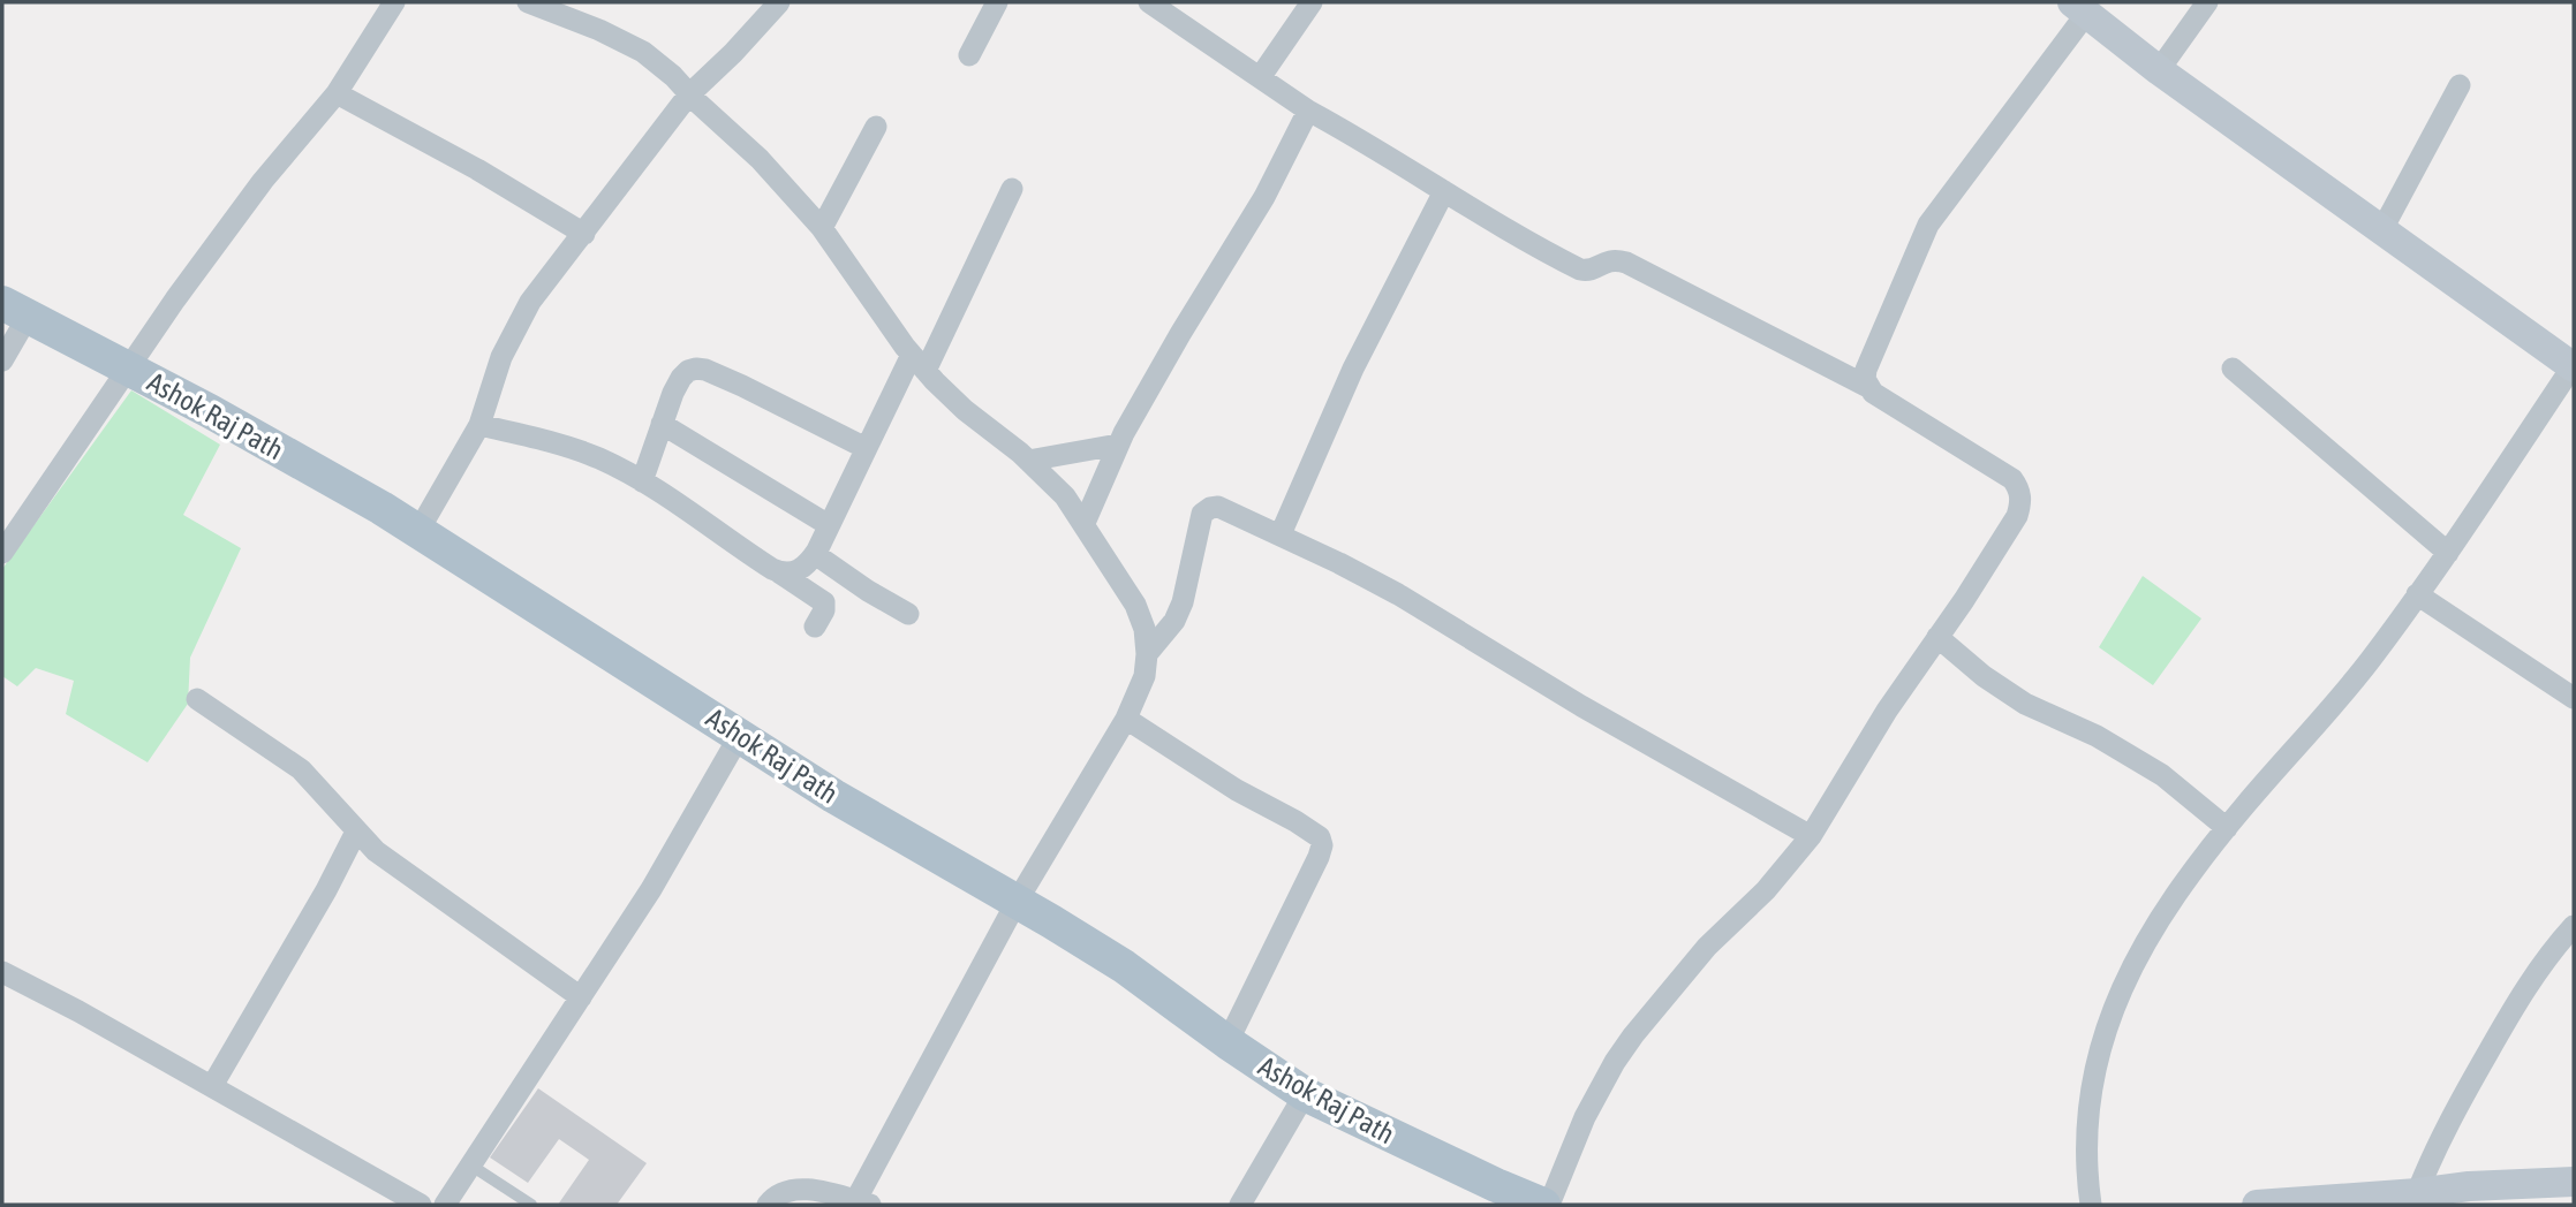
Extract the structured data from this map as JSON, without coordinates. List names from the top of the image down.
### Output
{
  "streets": {
    "main road": ["Ashok Raj Path"]
  }
}
